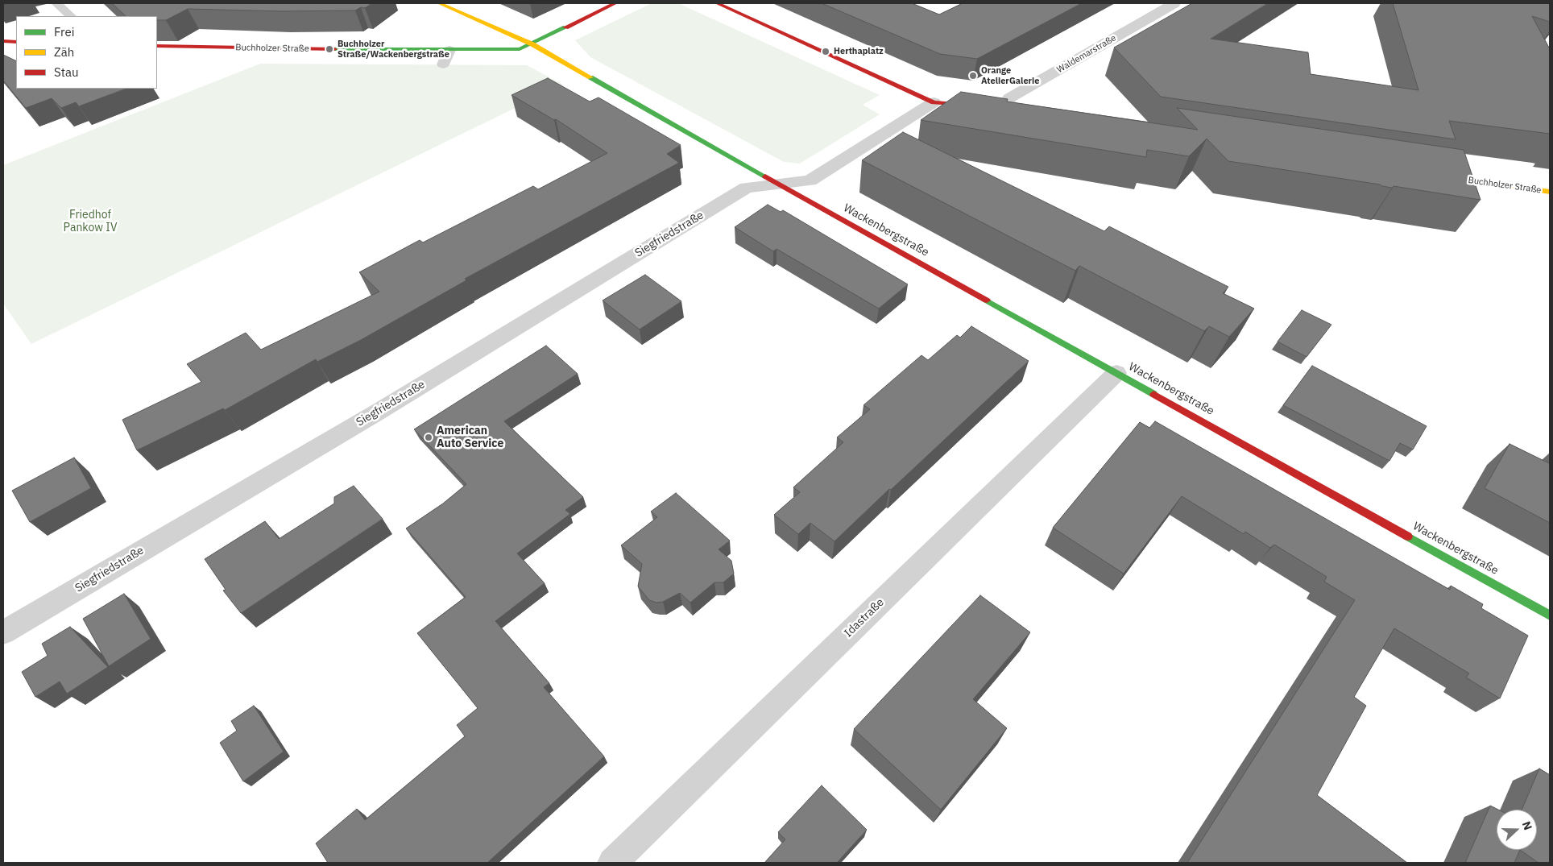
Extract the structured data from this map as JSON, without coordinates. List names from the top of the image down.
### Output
{
  "streets": {
    "street": [
      "Buchholzer Straße",
      "Waldemarstraße",
      "Wackenbergstraße",
      "Siegfriedstraße",
      "Idastraße"
    ]
  },
  "crossings": [
    ["Wackenbergstraße", "Siegfriedstraße"],
    ["Wackenbergstraße", "Idastraße"]
  ],
  "parks": ["Friedhof Pankow IV"],
  "places": [
    "Buchholzer Straße/Wackenbergstraße",
    "Herthaplatz",
    "Orange AtelierGalerie",
    "American Auto Service"
  ],
  "legend": ["Frei", "Zäh", "Stau"],
  "north": "right"
}
